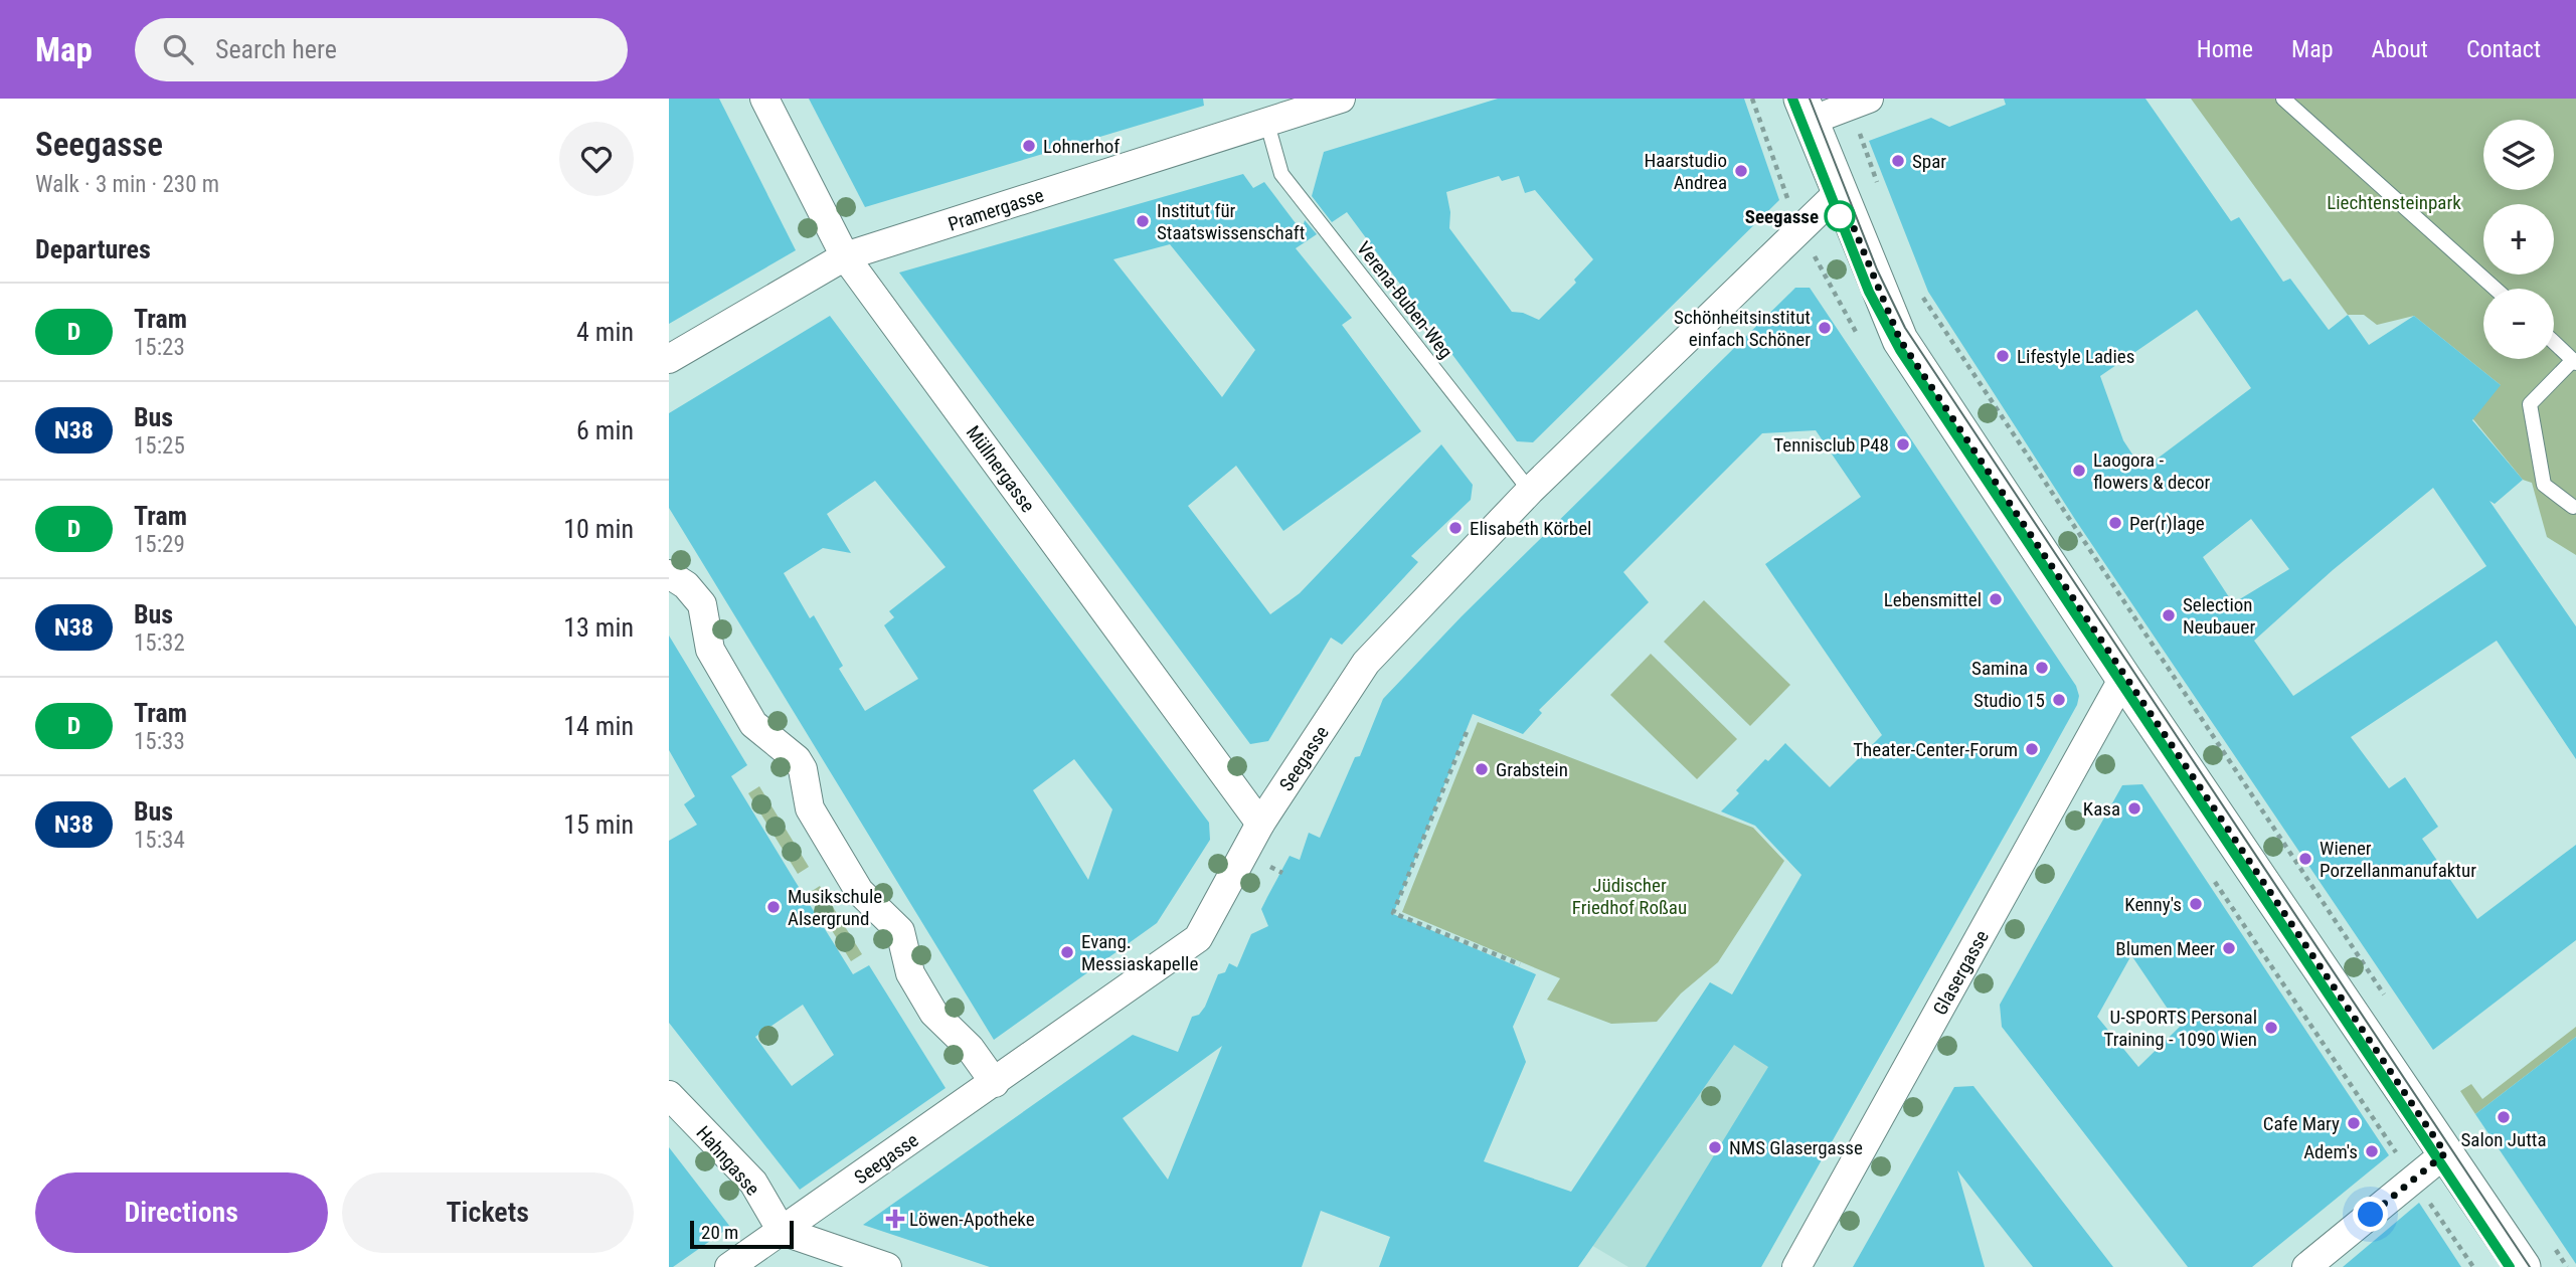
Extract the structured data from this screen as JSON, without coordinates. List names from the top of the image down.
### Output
{
  "streets": {
    "street": [
      "Pramergasse",
      "Müllnergasse",
      "Seegasse",
      "Glasergasse",
      "Hahngasse"
    ],
    "lane": ["Verena-Buben-Weg"]
  },
  "crossings": [
    ["Pramergasse", "Verena-Buben-Weg"],
    ["Pramergasse", "Müllnergasse"],
    ["Verena-Buben-Weg", "Seegasse"],
    ["Müllnergasse", "Seegasse"],
    ["Seegasse", "Hahngasse"]
  ],
  "parks": ["Liechtensteinpark", "Jüdischer Friedhof Roßau"],
  "places": {
    "other": [
      "Lohnerhof",
      "Spar",
      "Haarstudio Andrea",
      "Seegasse",
      "Institut für Staatswissenschaft",
      "Schönheitsinstitut einfach Schöner",
      "Lifestyle Ladies",
      "Tennisclub P48",
      "Laogora - flowers & decor",
      "Per(r)lage",
      "Elisabeth Körbel",
      "Lebensmittel",
      "Selection Neubauer",
      "Samina",
      "Studio 15",
      "Theater-Center-Forum",
      "Grabstein",
      "Kasa",
      "Wiener Porzellanmanufaktur",
      "Kenny's",
      "Musikschule Alsergrund",
      "Blumen Meer",
      "Evang. Messiaskapelle",
      "U-SPORTS Personal Training - 1090 Wien",
      "Salon Jutta",
      "Cafe Mary",
      "NMS Glasergasse",
      "Adem's"
    ],
    "health": ["Löwen-Apotheke"]
  },
  "lines": ["tram line D"],
  "scale_bar": "20 m",
  "page": {
    "header": "Map",
    "search": "Search here",
    "nav": [
      "Home",
      "Map",
      "About",
      "Contact"
    ],
    "heading": [
      ["Seegasse", "Walk · 3 min · 230 m"],
      "Departures"
    ],
    "map_buttons": ["+", "−"],
    "list": [
      {
        "mark": "D",
        "name": "Tram",
        "note": "15:23",
        "value": "4 min"
      },
      {
        "mark": "N38",
        "name": "Bus",
        "note": "15:25",
        "value": "6 min"
      },
      {
        "mark": "D",
        "name": "Tram",
        "note": "15:29",
        "value": "10 min"
      },
      {
        "mark": "N38",
        "name": "Bus",
        "note": "15:32",
        "value": "13 min"
      },
      {
        "mark": "D",
        "name": "Tram",
        "note": "15:33",
        "value": "14 min"
      },
      {
        "mark": "N38",
        "name": "Bus",
        "note": "15:34",
        "value": "15 min"
      }
    ],
    "buttons": ["Directions", "Tickets"],
    "scale": "20 m"
  }
}
